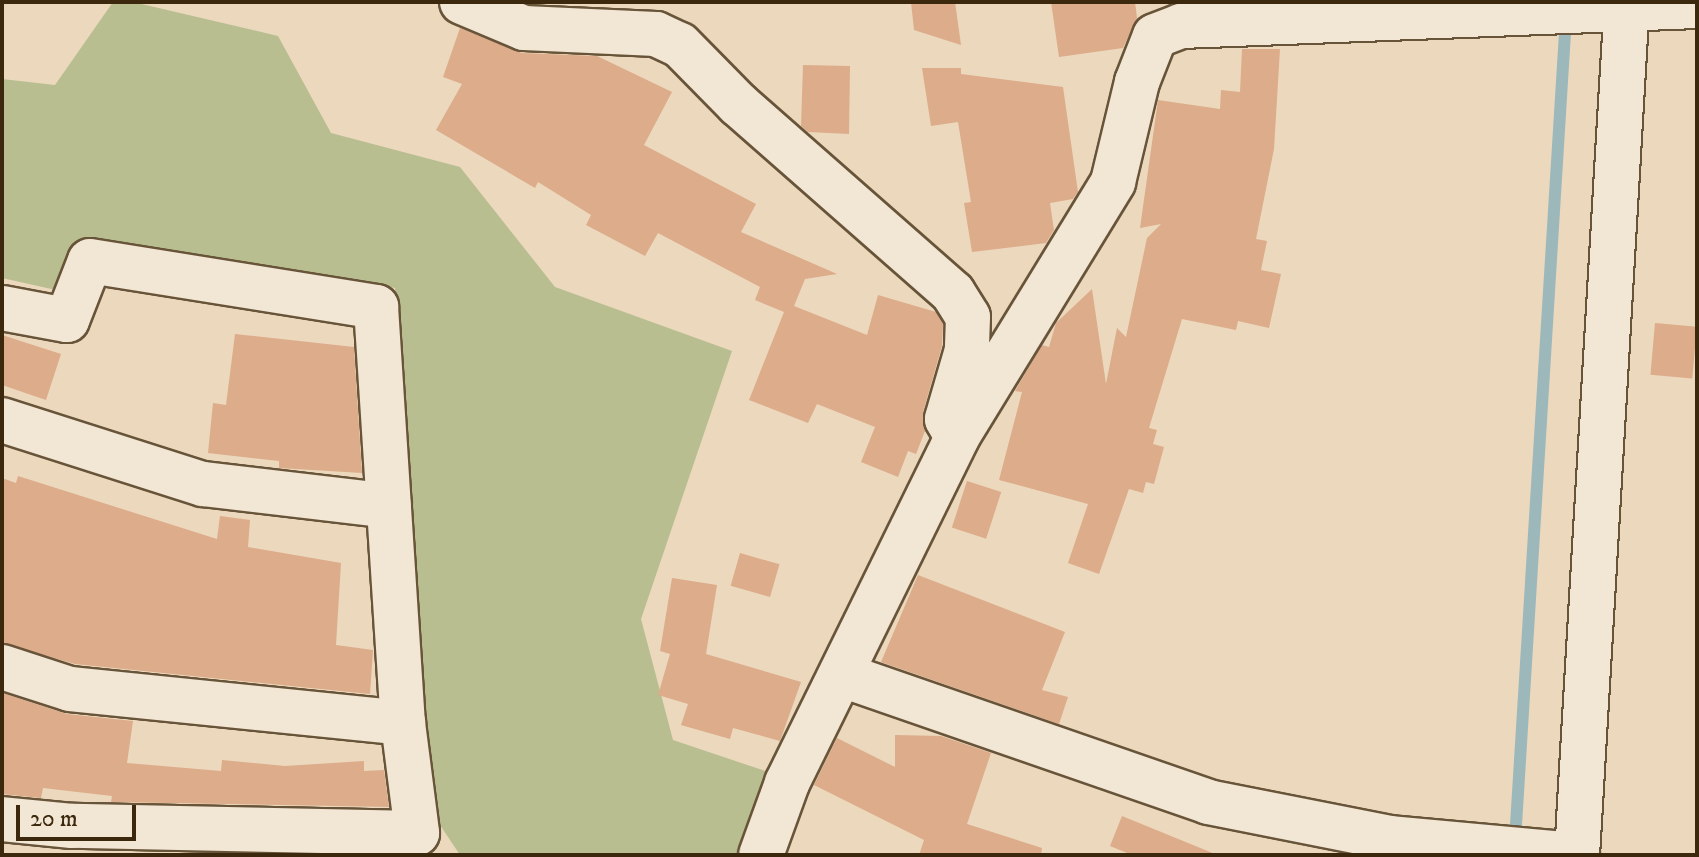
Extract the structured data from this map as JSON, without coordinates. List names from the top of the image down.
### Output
{
  "scale_bar": "20 m"
}
